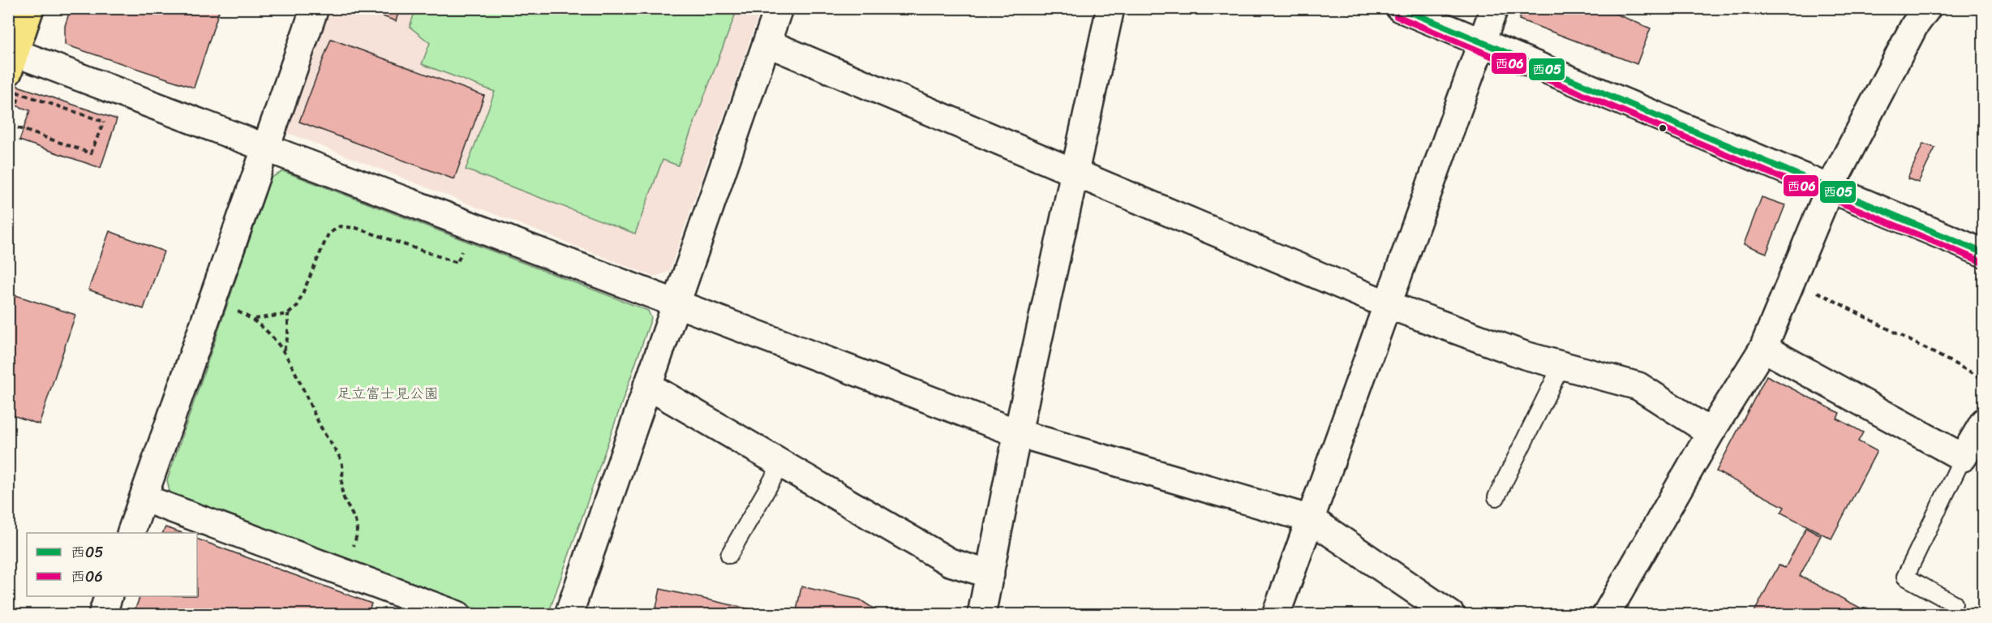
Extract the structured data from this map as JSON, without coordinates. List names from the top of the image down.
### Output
{
  "parks": ["足立富士見公園"],
  "lines": ["transit line 西05", "transit line 西06"],
  "legend": ["西05", "西06"]
}
